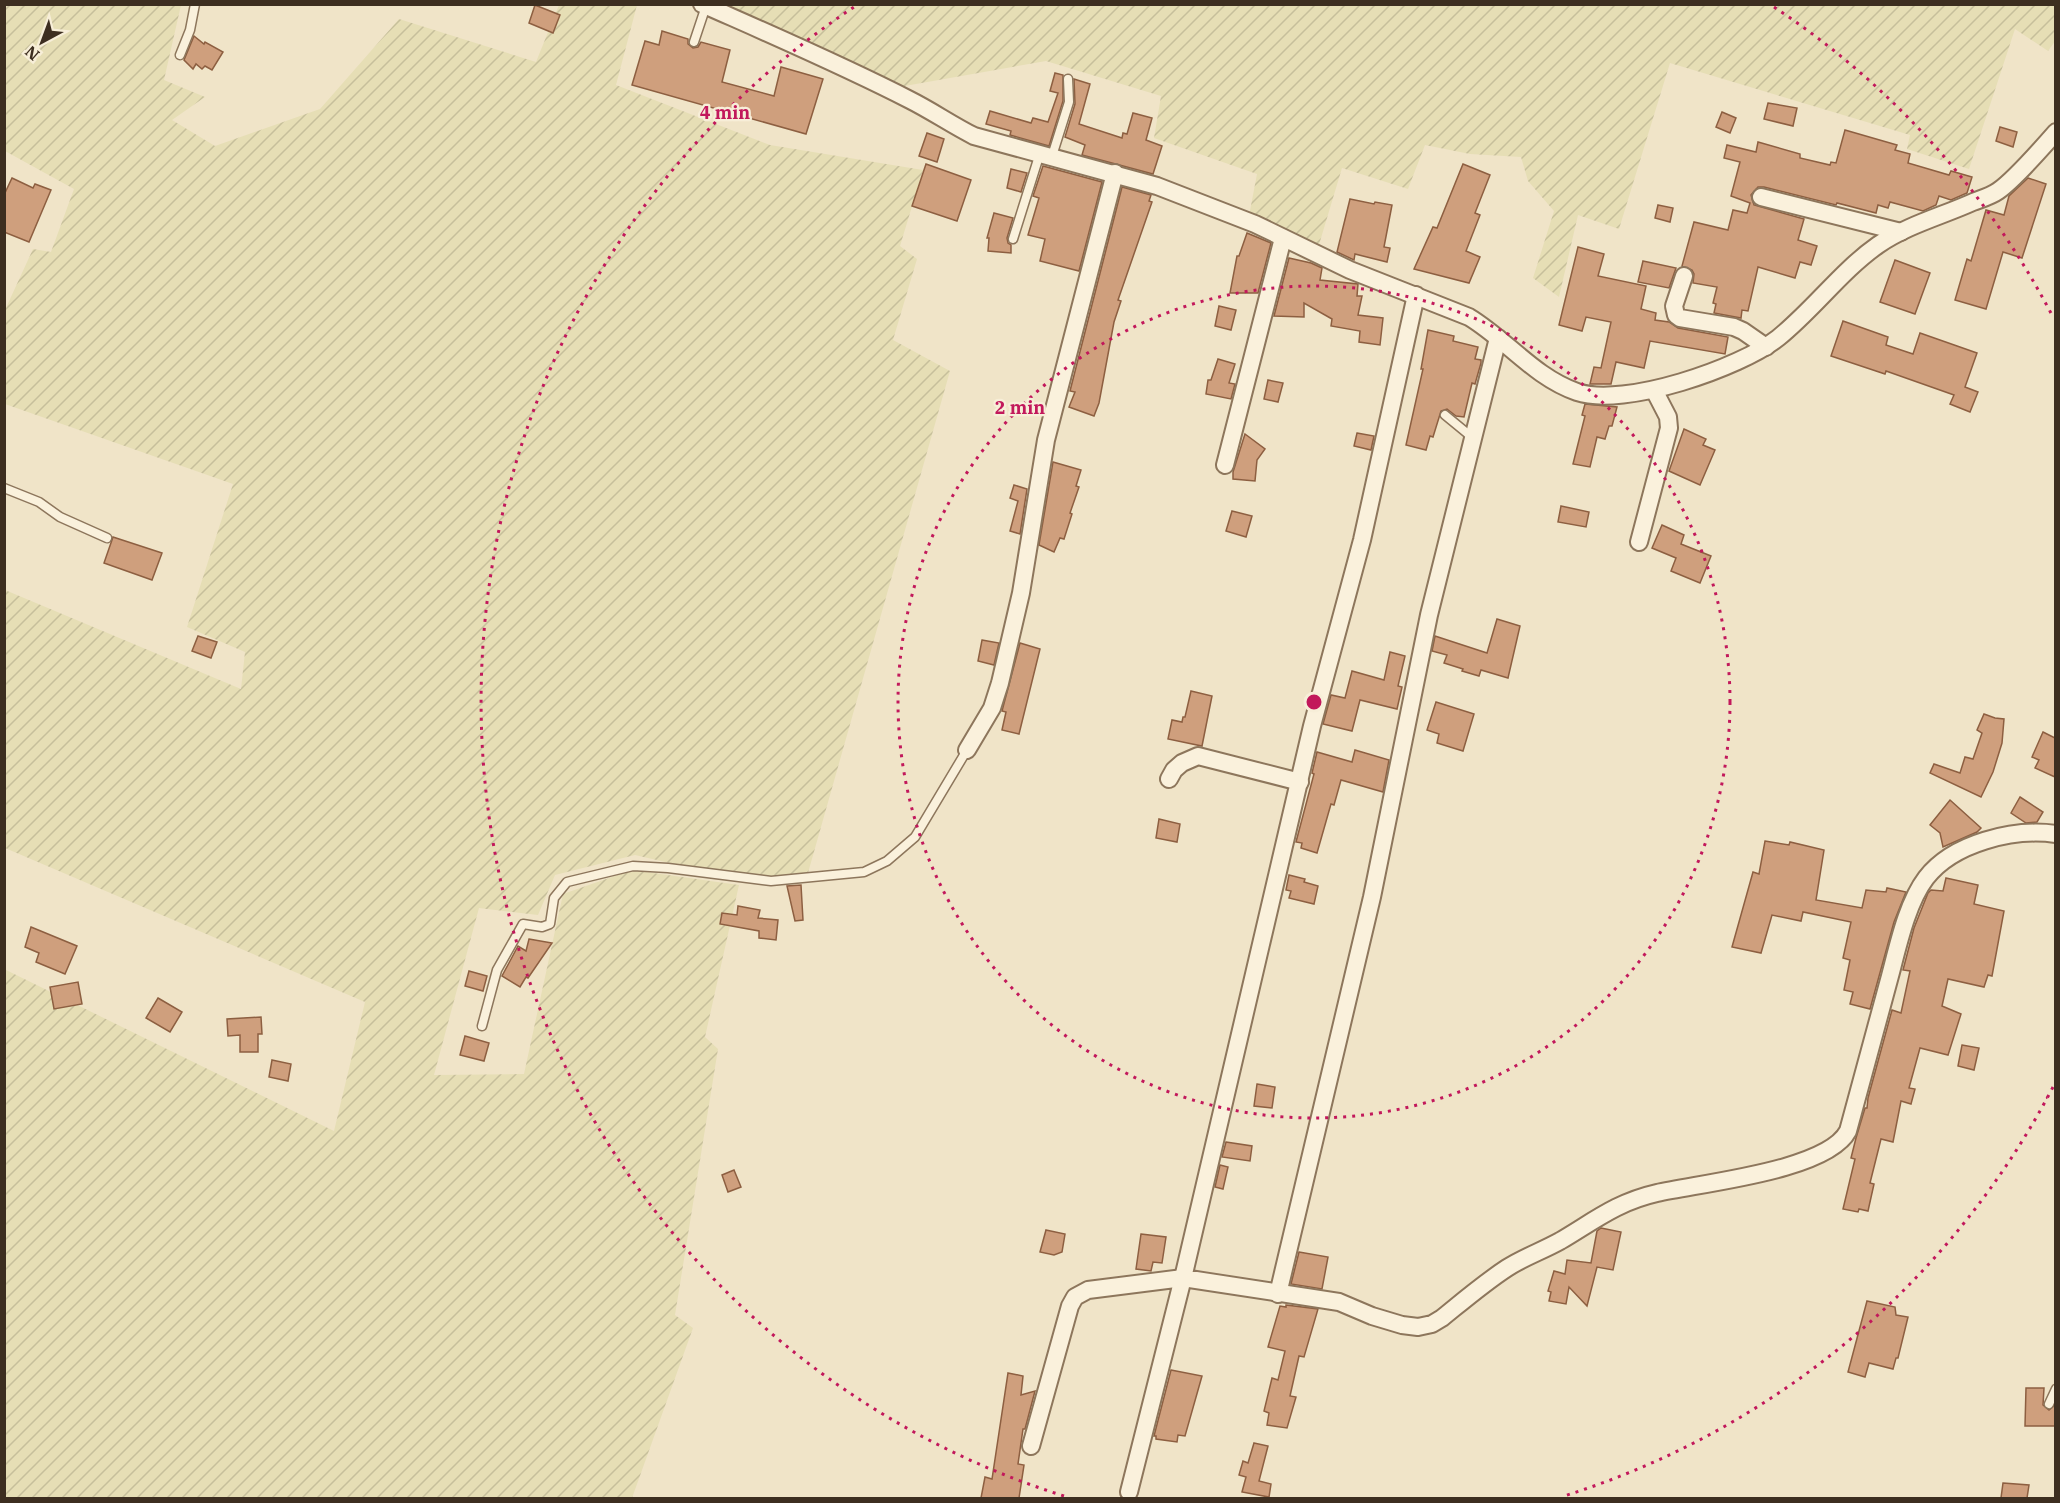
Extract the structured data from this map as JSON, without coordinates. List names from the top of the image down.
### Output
{
  "north": "bottom left",
  "rings": ["4 min", "2 min"]
}
